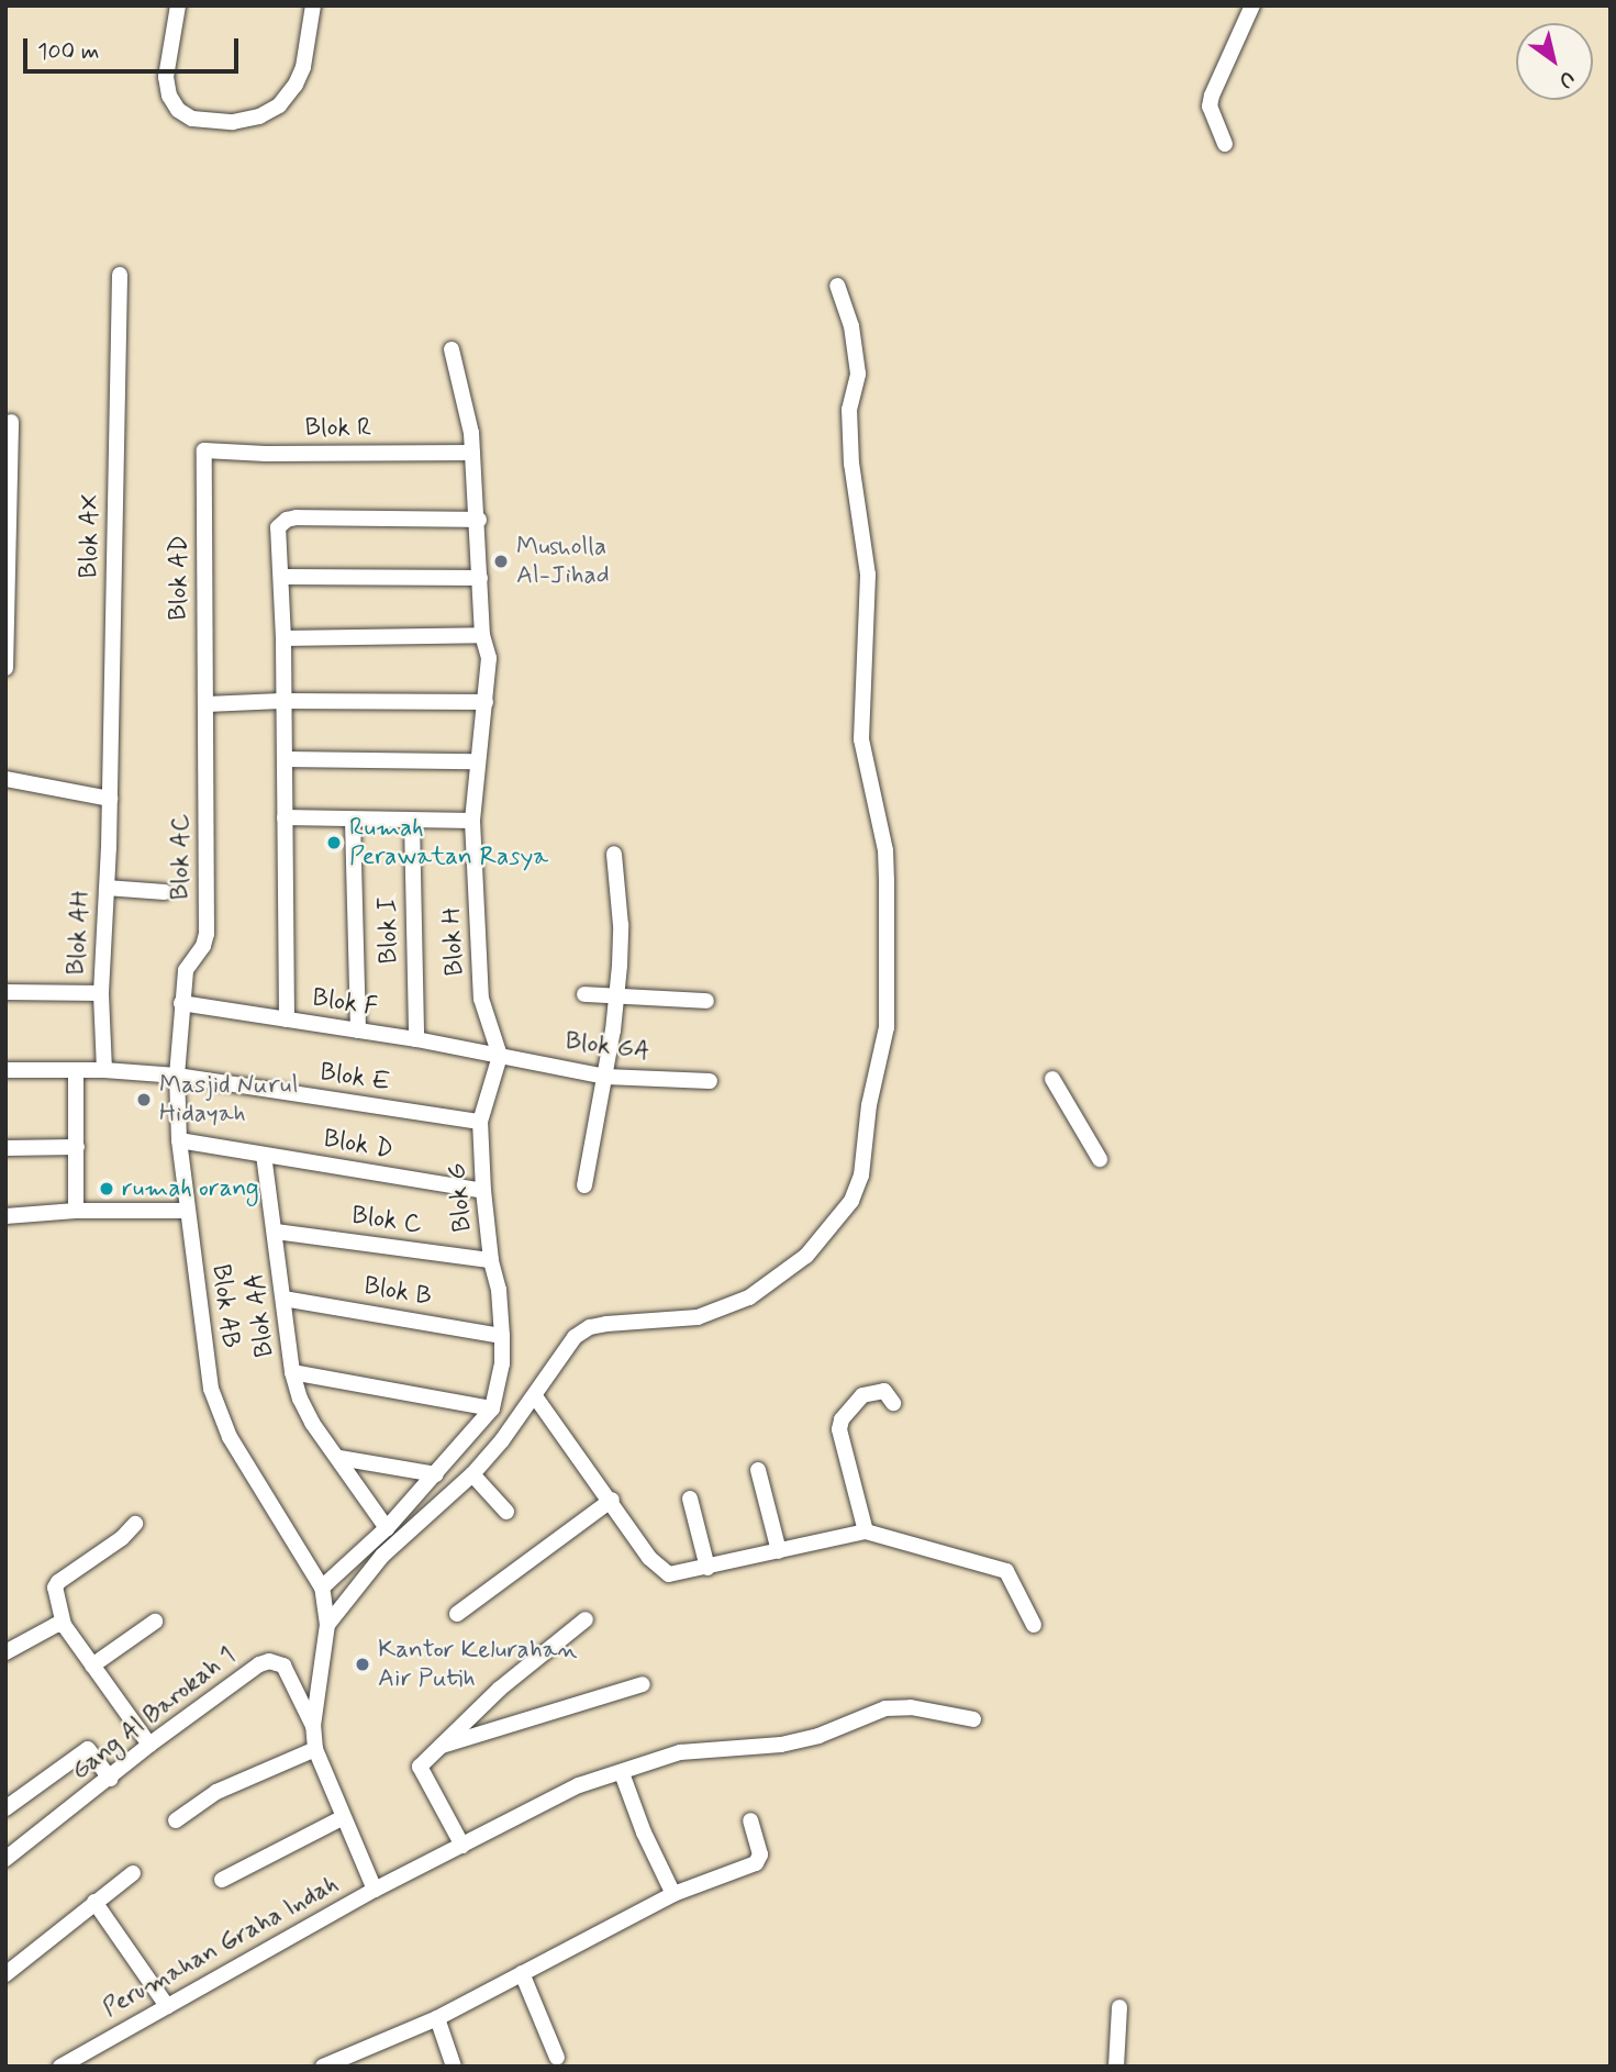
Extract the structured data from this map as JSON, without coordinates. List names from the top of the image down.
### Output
{
  "streets": {
    "street": [
      "Blok R",
      "Blok AX",
      "Blok AD",
      "Blok AC",
      "Blok I",
      "Blok AH",
      "Blok H",
      "Blok F",
      "Blok GA",
      "Blok E",
      "Blok D",
      "Blok G",
      "Blok C",
      "Blok B",
      "Blok AB",
      "Blok AA",
      "Gang Al Barokah 1",
      "Perumahan Graha Indah"
    ]
  },
  "crossings": [
    ["Blok R", "Blok AD"],
    ["Blok AX", "Blok AH"],
    ["Blok AD", "Blok AC"],
    ["Blok AC", "Blok F"],
    ["Blok AC", "Blok AB"],
    ["Blok I", "Blok F"],
    ["Blok AH", "Blok E"],
    ["Blok H", "Blok F"],
    ["Blok H", "Blok GA"],
    ["Blok H", "Blok G"],
    ["Blok F", "Blok GA"],
    ["Blok F", "Blok G"],
    ["Blok F", "Blok AB"],
    ["Blok GA", "Blok G"],
    ["Blok E", "Blok G"],
    ["Blok E", "Blok AB"],
    ["Blok D", "Blok G"],
    ["Blok D", "Blok AB"],
    ["Blok D", "Blok AA"],
    ["Blok G", "Blok C"],
    ["Blok G", "Blok B"],
    ["Blok C", "Blok AA"],
    ["Blok B", "Blok AA"],
    ["Blok AB", "Perumahan Graha Indah"],
    ["Gang Al Barokah 1", "Perumahan Graha Indah"]
  ],
  "places": [
    "Musholla Al-Jihad",
    "Rumah Perawatan Rasya",
    "Masjid Nurul Hidayah",
    "rumah orang",
    "Kantor Kelurahan Air Putih"
  ],
  "scale_bar": "100 m",
  "north": "bottom right"
}
